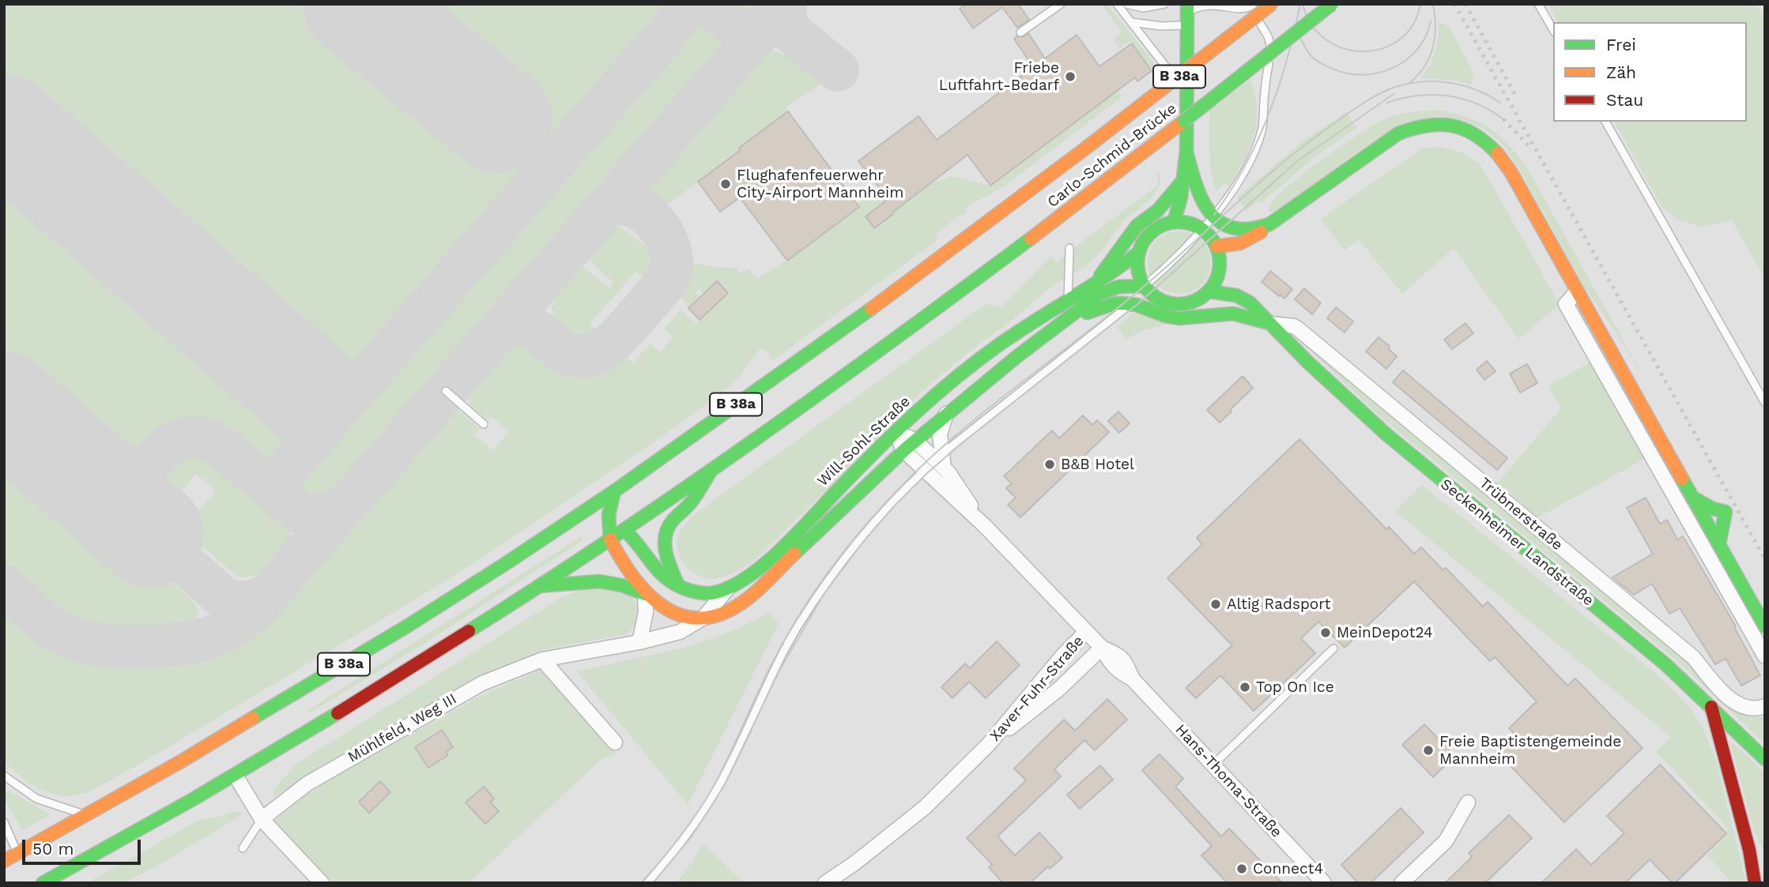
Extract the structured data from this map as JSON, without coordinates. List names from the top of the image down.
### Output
{
  "streets": {
    "main road": [
      "B 38a",
      "Carlo-Schmid-Brücke",
      "Will-Sohl-Straße",
      "Seckenheimer Landstraße"
    ],
    "street": [
      "Trübnerstraße",
      "Xaver-Fuhr-Straße",
      "Mühlfeld, Weg III",
      "Hans-Thoma-Straße"
    ]
  },
  "crossings": [
    ["B 38a", "Carlo-Schmid-Brücke"],
    ["B 38a", "Will-Sohl-Straße"],
    ["Will-Sohl-Straße", "Mühlfeld, Weg III"],
    ["Will-Sohl-Straße", "Hans-Thoma-Straße"],
    ["Trübnerstraße", "Seckenheimer Landstraße"],
    ["Xaver-Fuhr-Straße", "Hans-Thoma-Straße"]
  ],
  "places": [
    "Friebe Luftfahrt-Bedarf",
    "Flughafenfeuerwehr City-Airport Mannheim",
    "B&B Hotel",
    "Altig Radsport",
    "MeinDepot24",
    "Top On Ice",
    "Freie Baptistengemeinde Mannheim",
    "Connect4"
  ],
  "legend": ["Frei", "Zäh", "Stau"],
  "scale_bar": "50 m"
}
